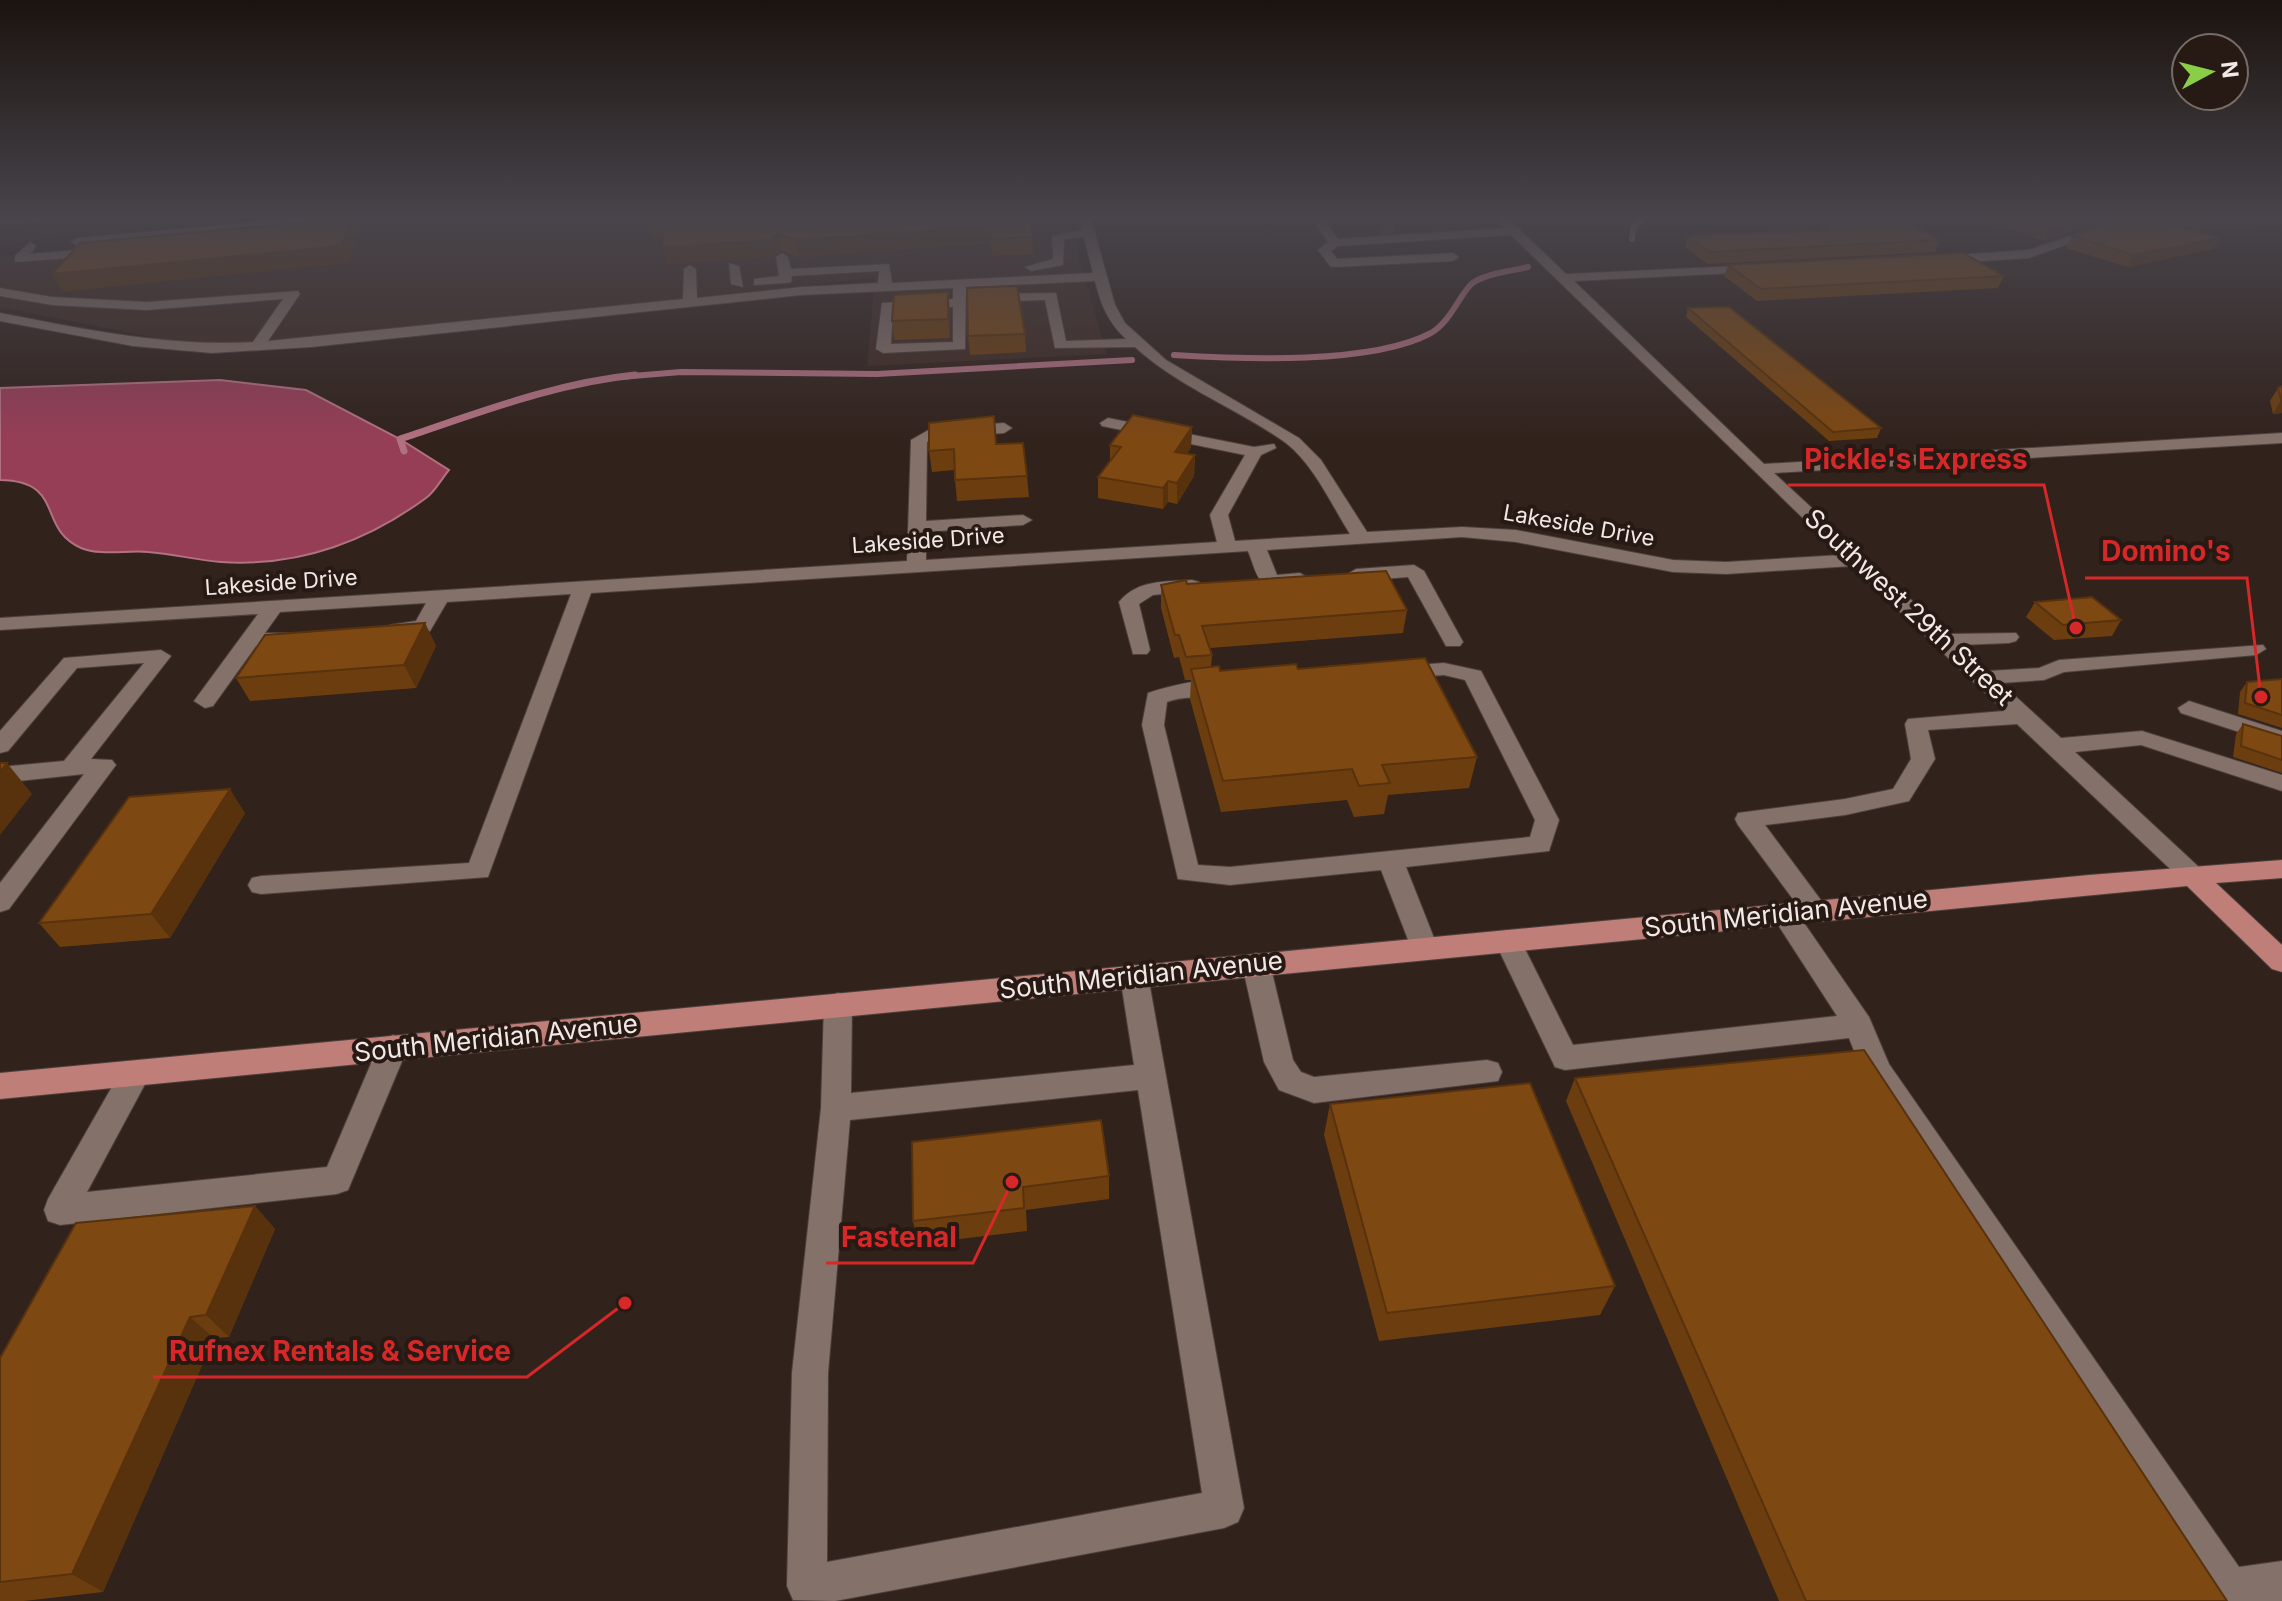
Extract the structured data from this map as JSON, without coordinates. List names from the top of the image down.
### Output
{
  "streets": {
    "main road": ["Southwest 29th Street", "South Meridian Avenue"],
    "street": ["Lakeside Drive"]
  },
  "crossings": [
    ["Lakeside Drive", "Southwest 29th Street"],
    ["Southwest 29th Street", "South Meridian Avenue"]
  ],
  "places": [
    "Pickle's Express",
    "Domino's",
    "Fastenal",
    "Rufnex Rentals & Service"
  ],
  "north": "right"
}
